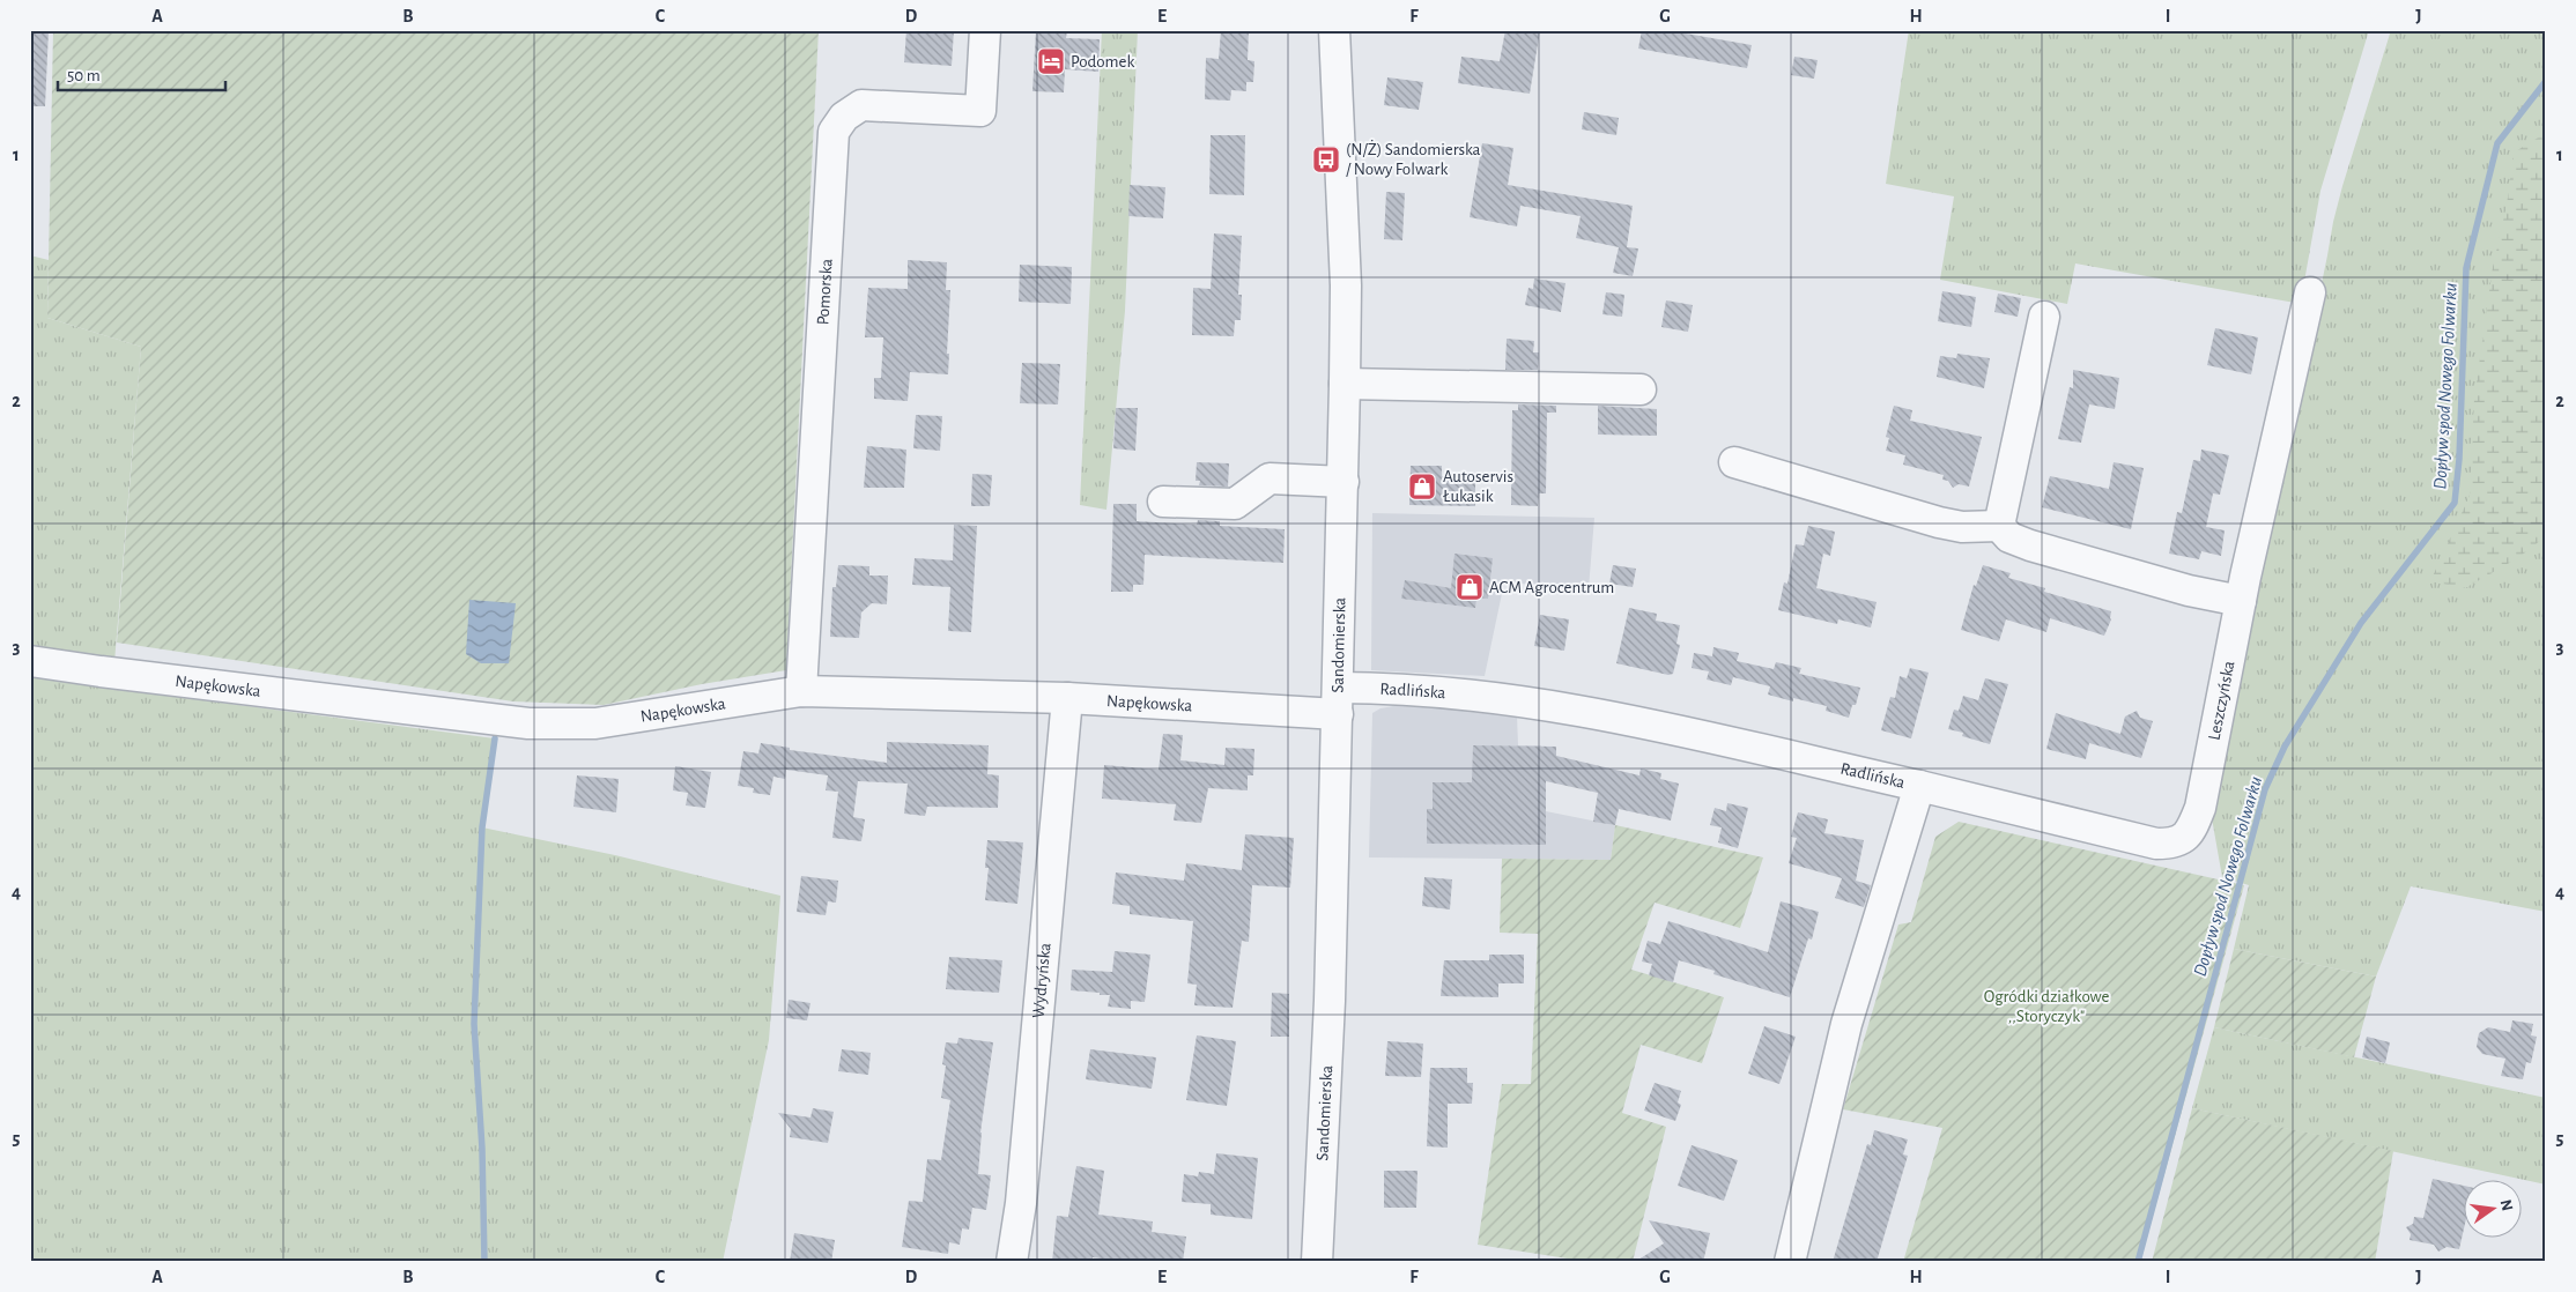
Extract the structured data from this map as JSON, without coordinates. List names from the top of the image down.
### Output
{
  "streets": {
    "street": [
      "Pomorska",
      "Sandomierska",
      "Napękowska",
      "Radlińska",
      "Leszczyńska",
      "Wydryńska"
    ]
  },
  "crossings": [
    ["Pomorska", "Napękowska"],
    ["Sandomierska", "Napękowska"],
    ["Sandomierska", "Radlińska"],
    ["Napękowska", "Radlińska"],
    ["Napękowska", "Wydryńska"],
    ["Radlińska", "Leszczyńska"]
  ],
  "water": ["Dopływ spod Nowego Folwarku"],
  "parks": ["Ogródki działkowe ,,Storyczyk\""],
  "places": {
    "hotel": ["Podomek"],
    "bus stop": ["(N/Ż) Sandomierska / Nowy Folwark"],
    "shop": ["Autoservis Łukasik", "ACM Agrocentrum"]
  },
  "scale_bar": "50 m",
  "north": "right",
  "grid": {
    "columns": [
      "A",
      "B",
      "C",
      "D",
      "E",
      "F",
      "G",
      "H",
      "I",
      "J"
    ],
    "rows": [
      "1",
      "2",
      "3",
      "4",
      "5"
    ]
  }
}
